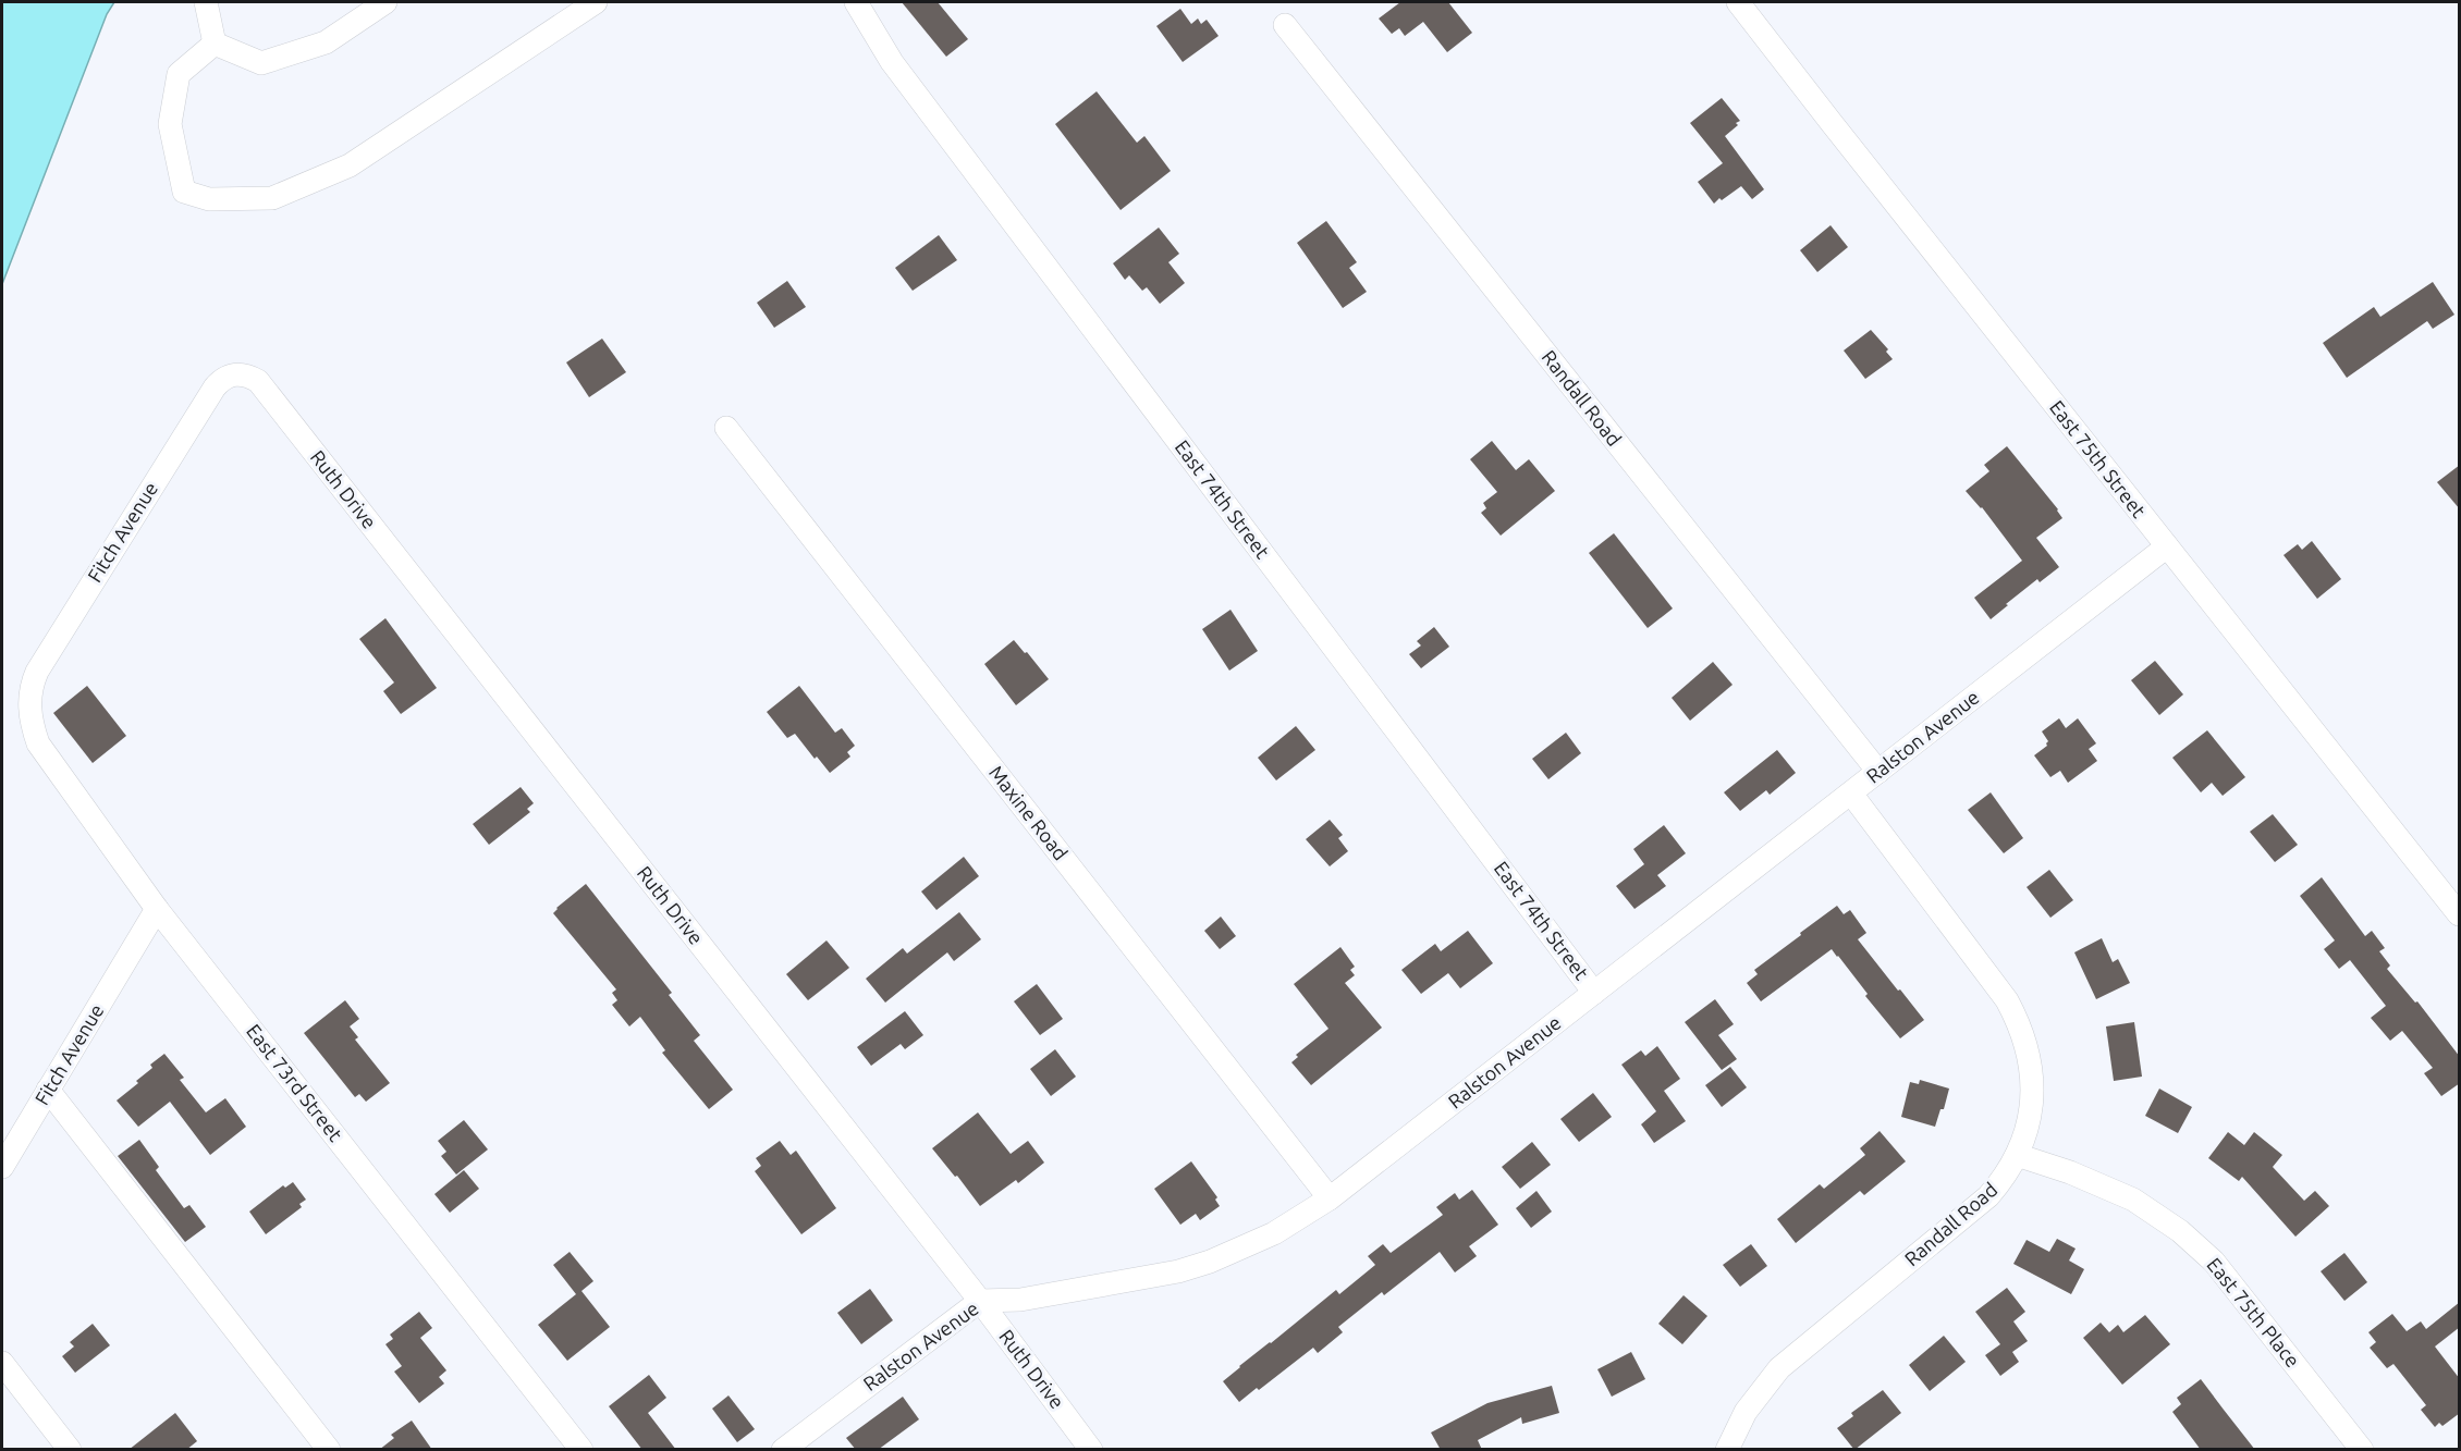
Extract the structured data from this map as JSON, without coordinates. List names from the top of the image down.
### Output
{
  "streets": {
    "street": [
      "Randall Road",
      "East 75th Street",
      "Ruth Drive",
      "East 74th Street",
      "Fitch Avenue",
      "Ralston Avenue",
      "Maxine Road",
      "East 73rd Street",
      "East 75th Place"
    ]
  },
  "crossings": [
    ["Randall Road", "Ralston Avenue"],
    ["Randall Road", "East 75th Place"],
    ["East 75th Street", "Ralston Avenue"],
    ["Ruth Drive", "Fitch Avenue"],
    ["Ruth Drive", "Ralston Avenue"],
    ["East 74th Street", "Ralston Avenue"],
    ["Fitch Avenue", "East 73rd Street"],
    ["Ralston Avenue", "Maxine Road"]
  ]
}
